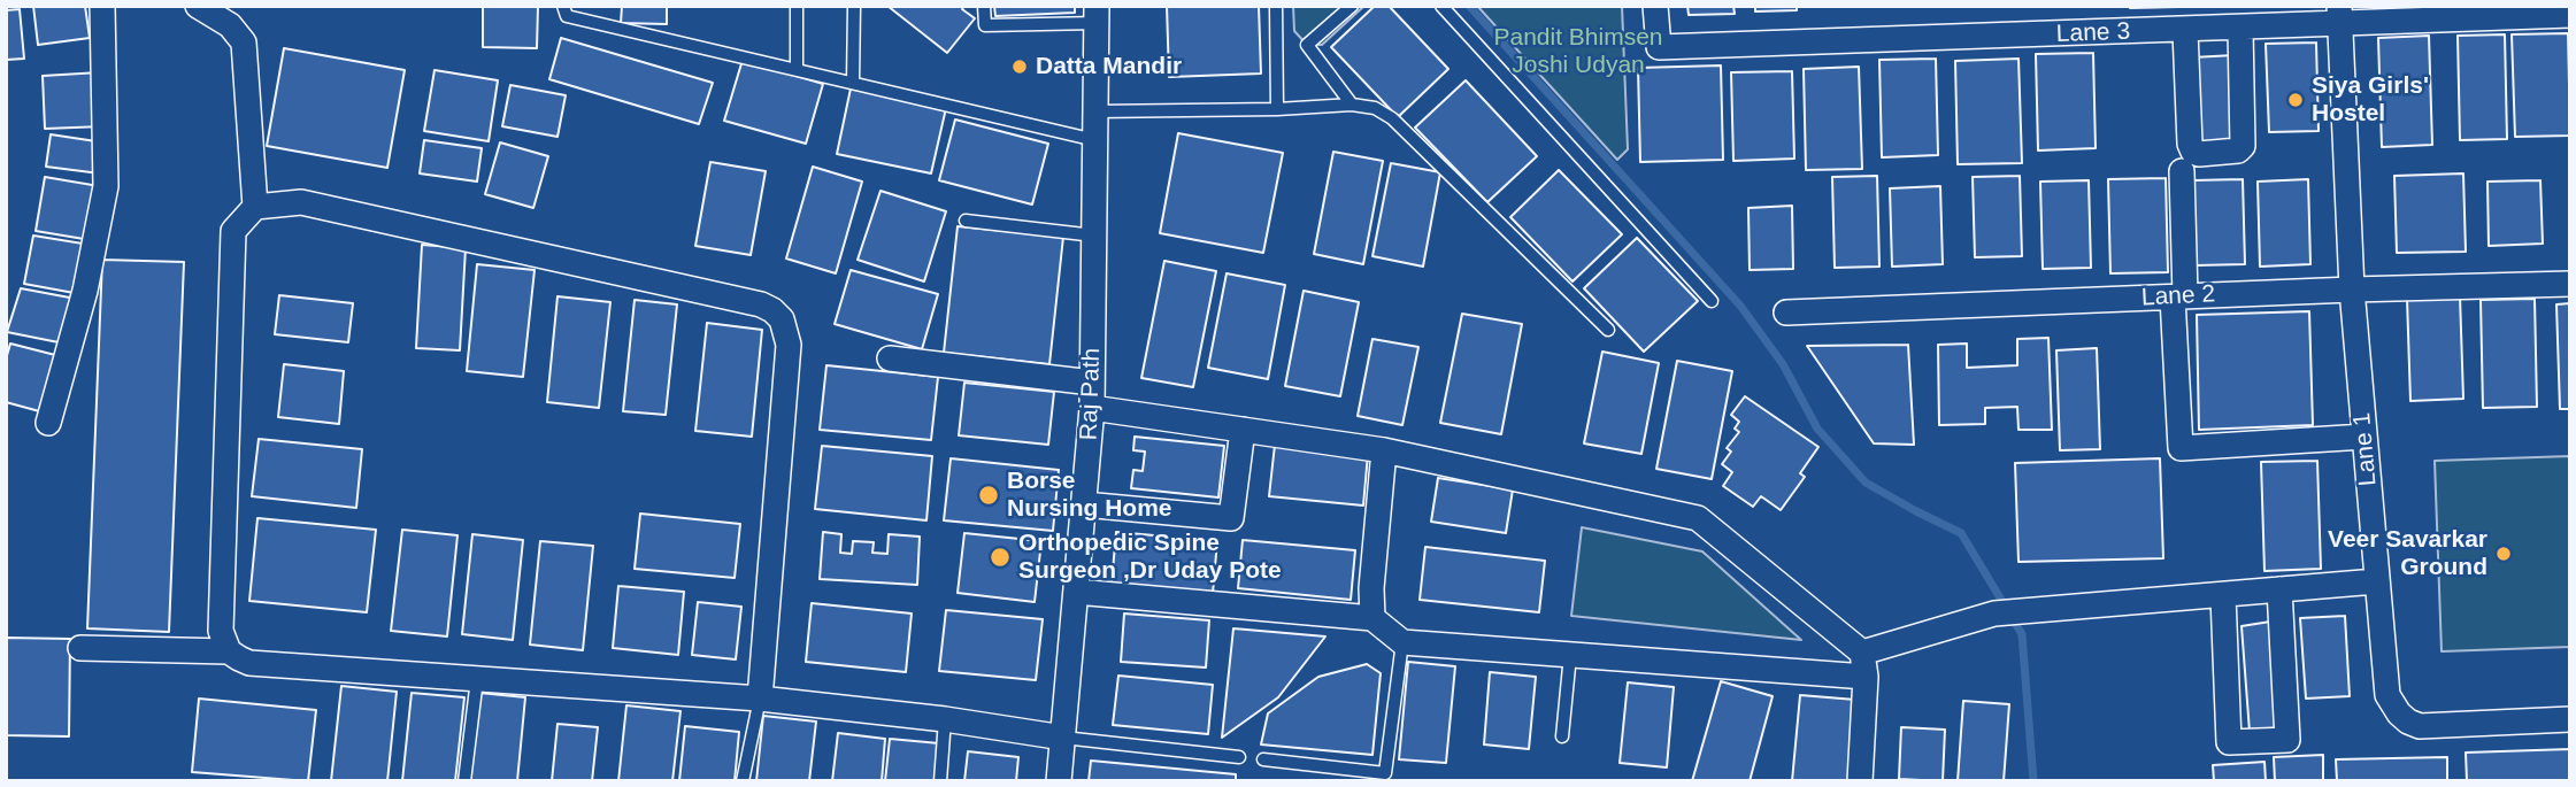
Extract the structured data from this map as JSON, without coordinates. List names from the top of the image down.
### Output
{
  "streets": {
    "street": [
      "Lane 3",
      "Lane 2",
      "Raj Path",
      "Lane 1"
    ]
  },
  "crossings": [
    ["Lane 3", "Lane 1"],
    ["Lane 2", "Lane 1"]
  ],
  "parks": ["Pandit Bhimsen Joshi Udyan"],
  "places": [
    "Datta Mandir",
    "Siya Girls' Hostel",
    "Borse Nursing Home",
    "Veer Savarkar Ground",
    "Orthopedic Spine Surgeon ,Dr Uday Pote"
  ]
}
